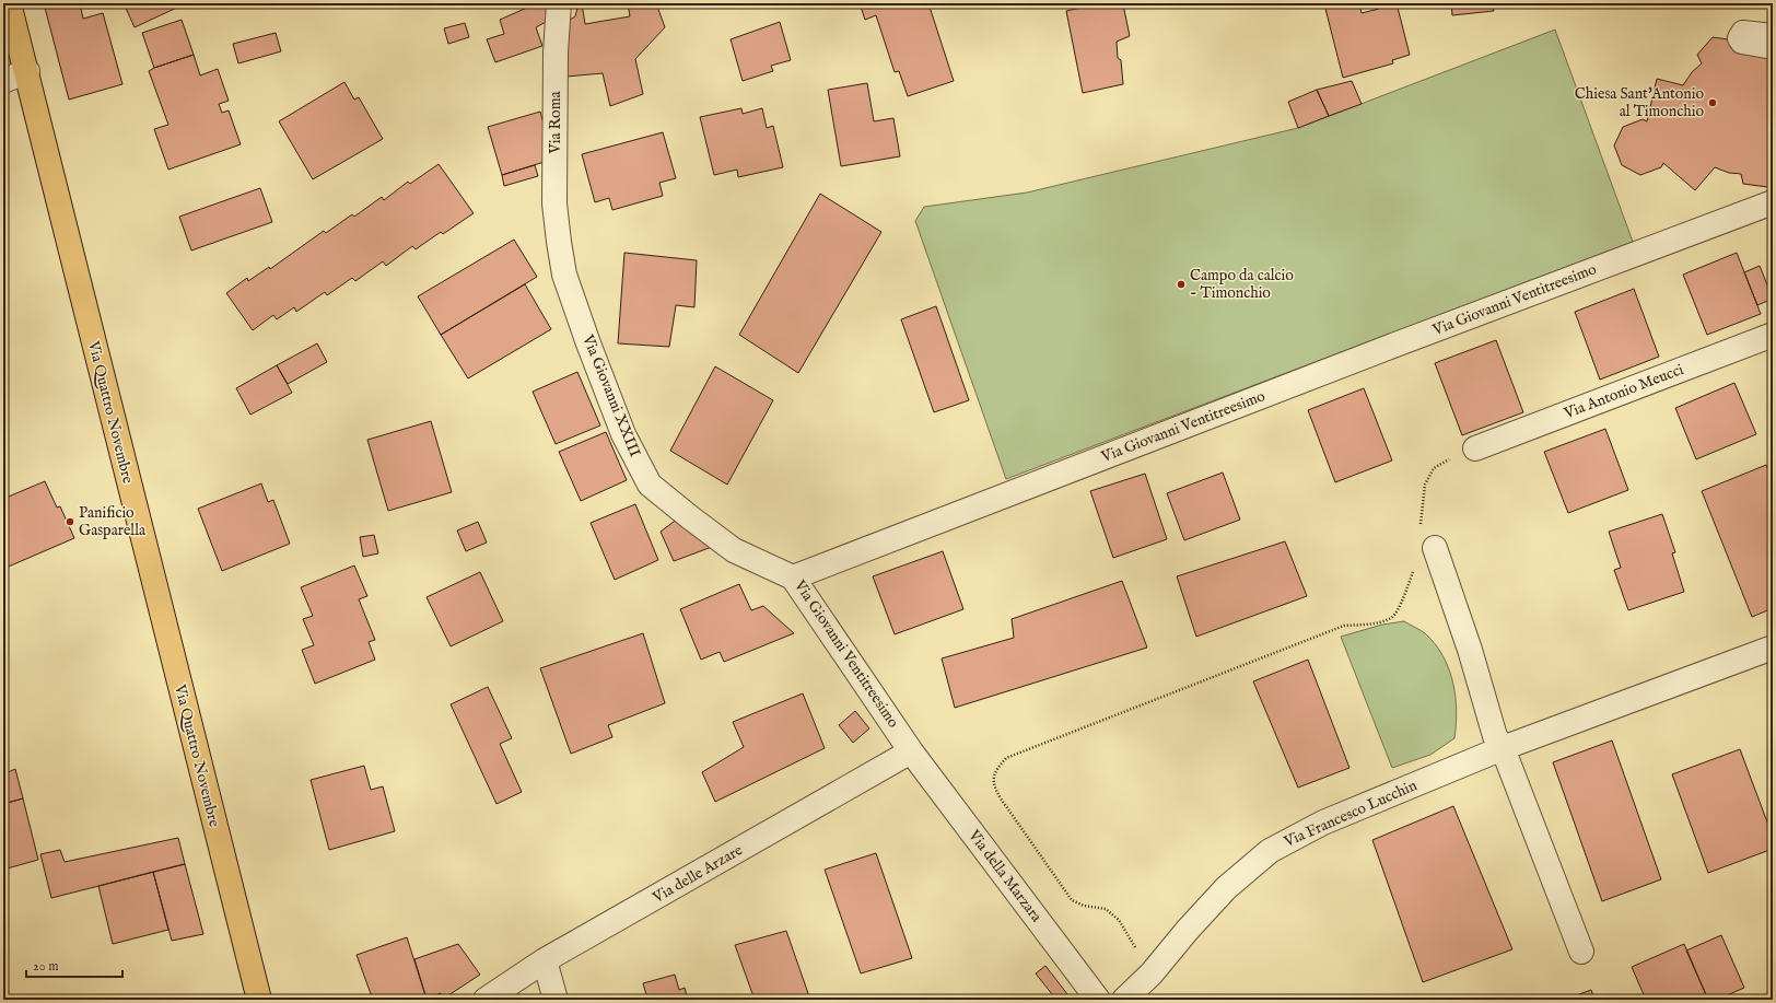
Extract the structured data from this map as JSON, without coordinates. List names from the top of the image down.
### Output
{
  "streets": {
    "main road": ["Via Quattro Novembre"],
    "street": [
      "Via Roma",
      "Via Giovanni Ventitreesimo",
      "Via Antonio Meucci",
      "Via Giovanni XXIII",
      "Via Francesco Lucchin",
      "Via delle Arzare",
      "Via della Marzara"
    ]
  },
  "crossings": [
    ["Via Roma", "Via Giovanni XXIII"],
    ["Via Giovanni Ventitreesimo", "Via Giovanni XXIII"],
    ["Via Giovanni Ventitreesimo", "Via delle Arzare"],
    ["Via Giovanni Ventitreesimo", "Via della Marzara"],
    ["Via delle Arzare", "Via della Marzara"]
  ],
  "places": ["Chiesa Sant'Antonio al Timonchio", "Campo da calcio - Timonchio", "Panificio Gasparella"],
  "scale_bar": "20 m"
}
